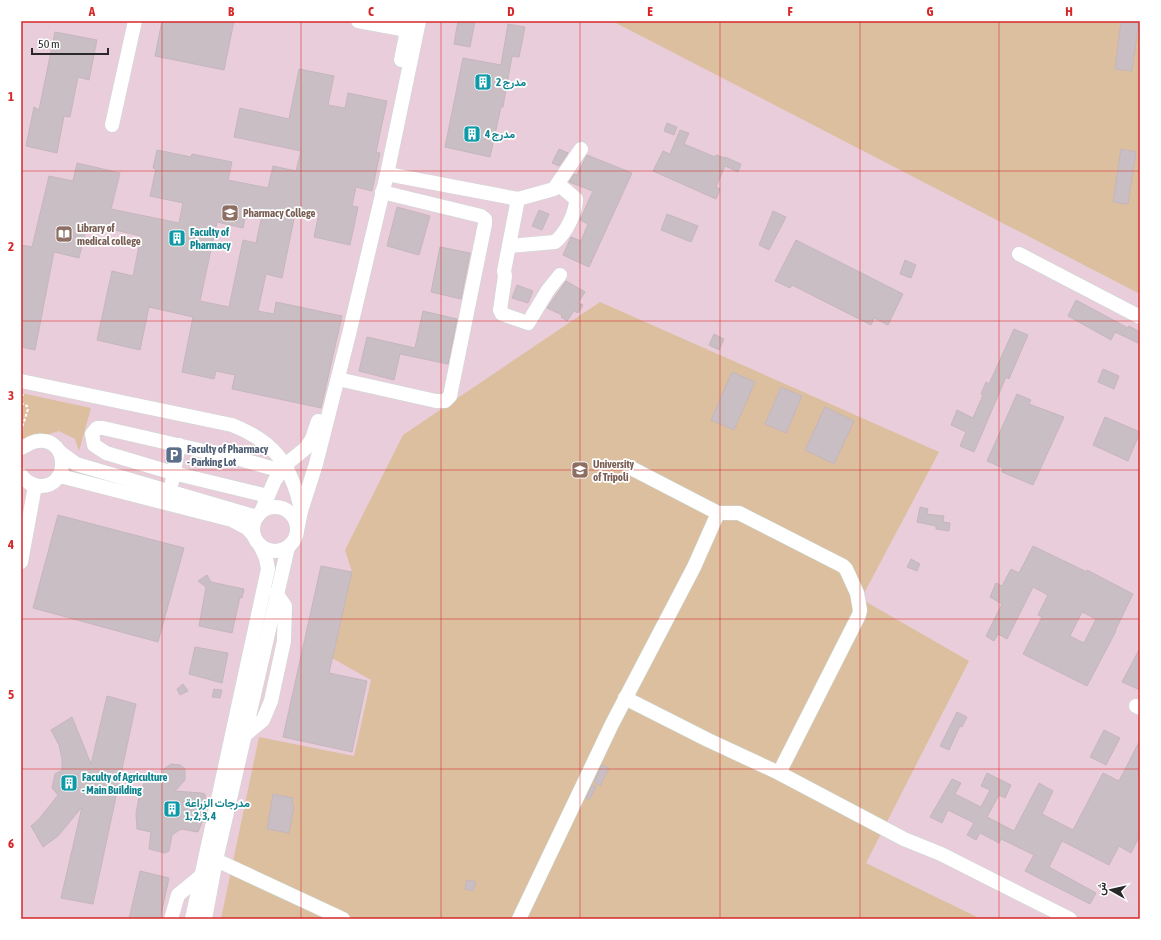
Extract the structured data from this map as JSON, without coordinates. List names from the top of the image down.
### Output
{
  "places": {
    "building": [
      "مدرج 2",
      "مدرج 4",
      "Faculty of Pharmacy",
      "Faculty of Agriculture - Main Building",
      "مدرجات الزراعة 1, 2, 3, 4"
    ],
    "school or university": ["Pharmacy College", "University of Tripoli"],
    "library": ["Library of medical college"],
    "parking": ["Faculty of Pharmacy - Parking Lot"]
  },
  "scale_bar": "50 m",
  "north": "left",
  "grid": {
    "columns": [
      "A",
      "B",
      "C",
      "D",
      "E",
      "F",
      "G",
      "H"
    ],
    "rows": [
      "1",
      "2",
      "3",
      "4",
      "5",
      "6"
    ]
  }
}
